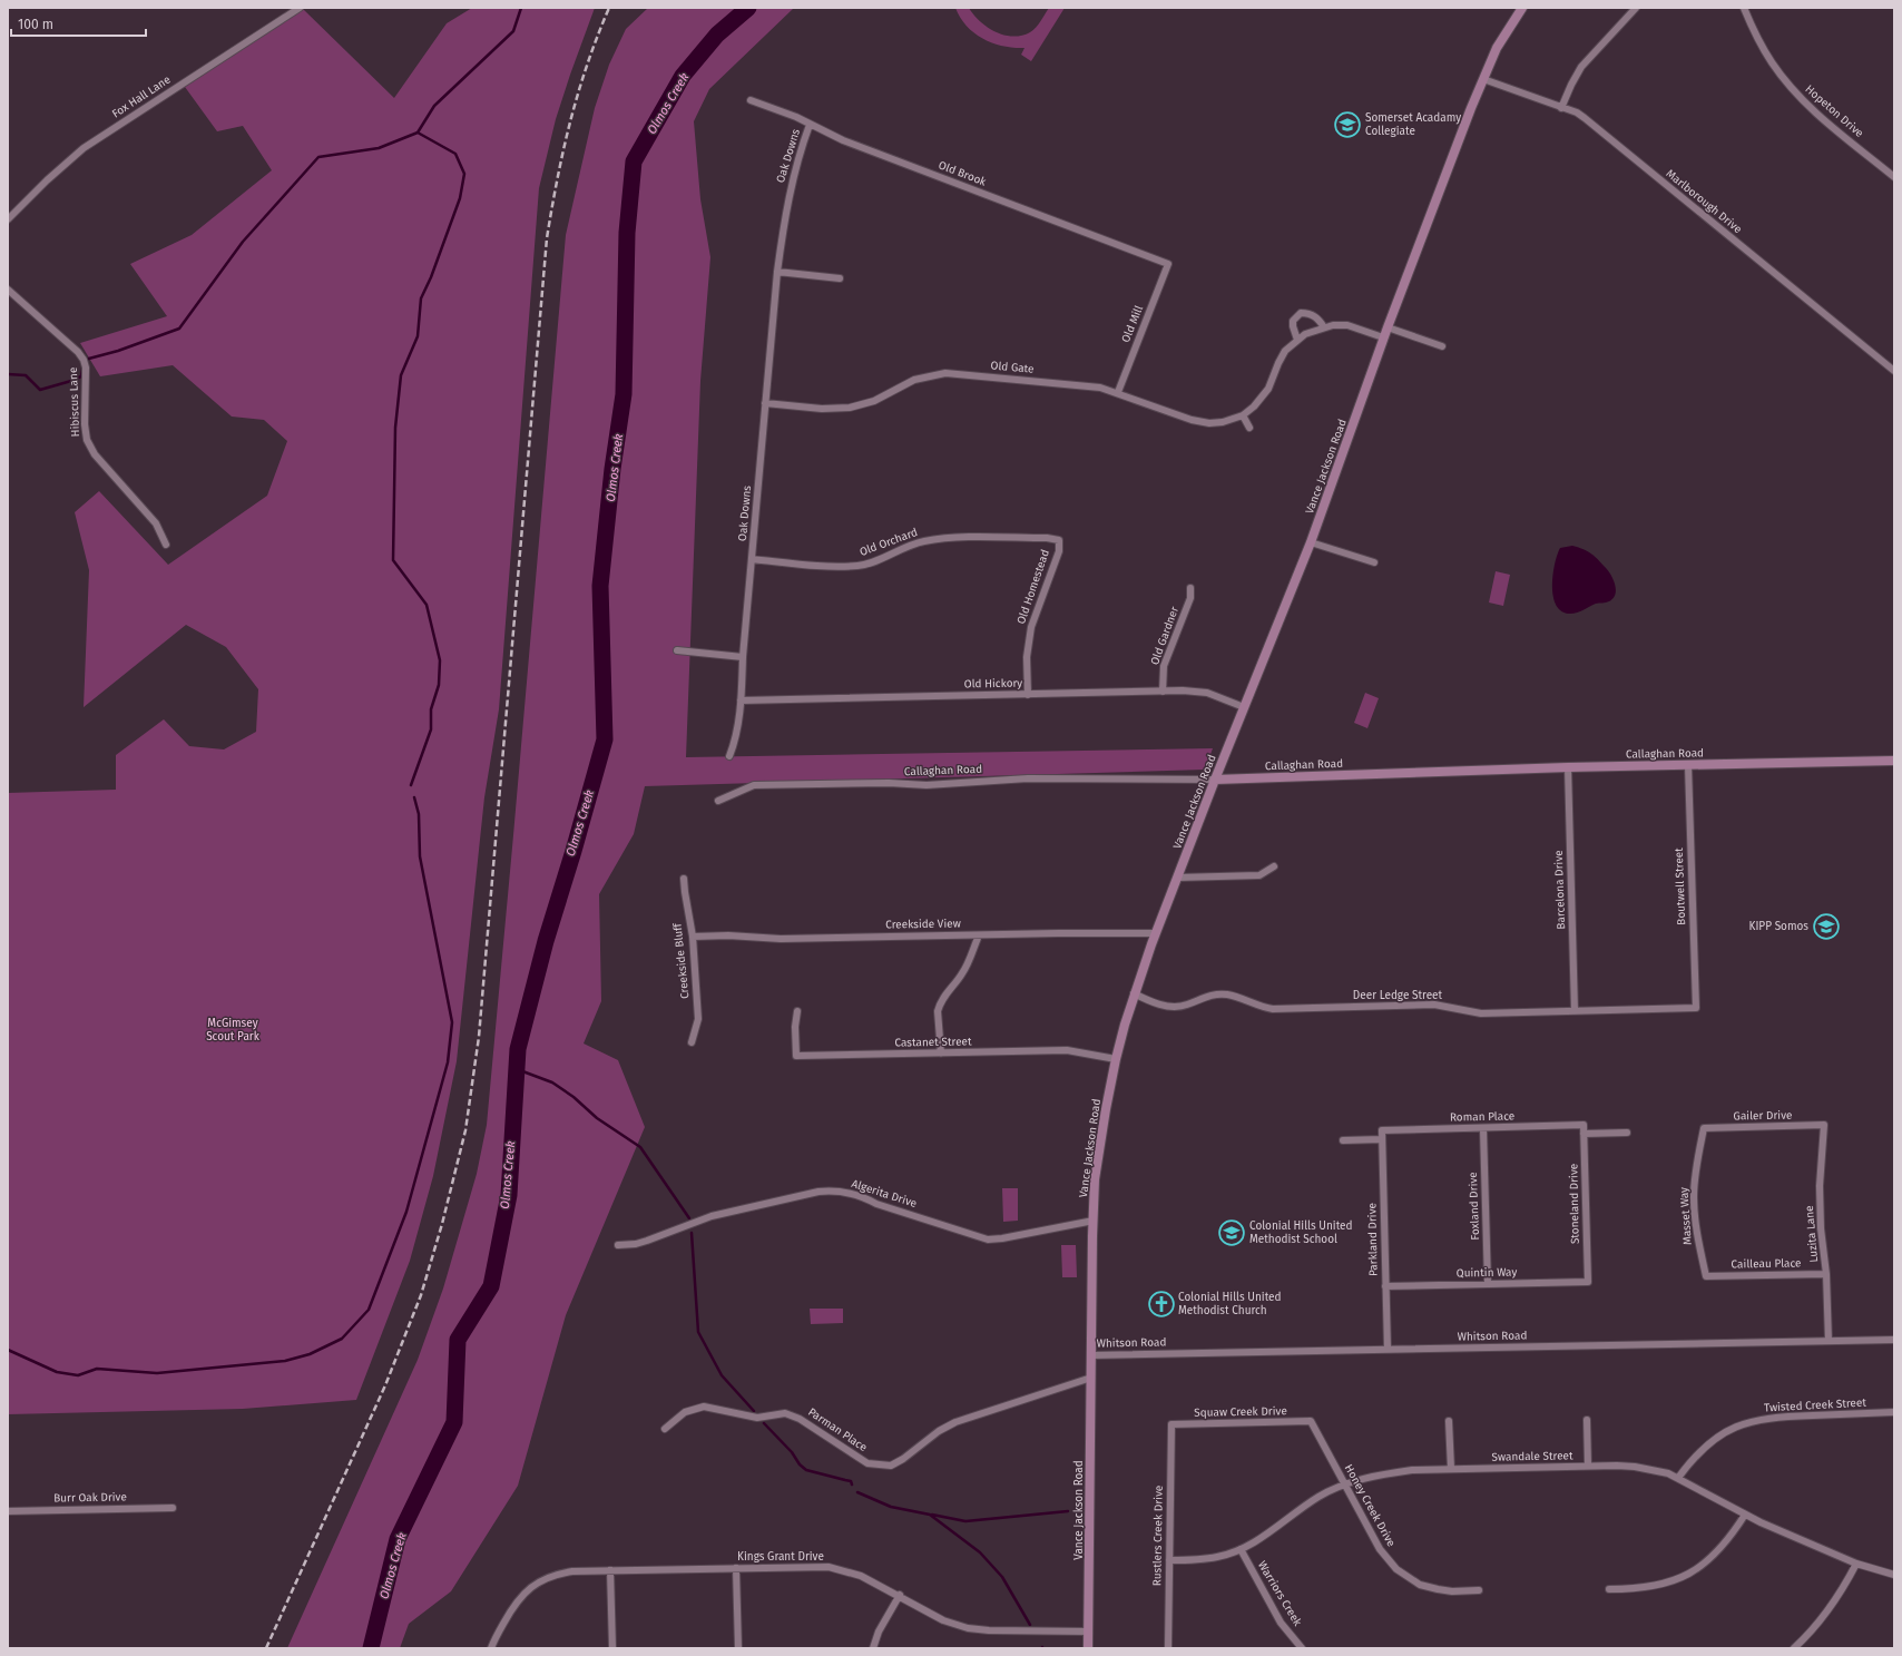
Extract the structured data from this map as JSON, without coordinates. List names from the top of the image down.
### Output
{
  "streets": {
    "main road": ["Vance Jackson Road", "Callaghan Road"],
    "street": [
      "Fox Hall Lane",
      "Hopeton Drive",
      "Oak Downs",
      "Old Brook",
      "Marlborough Drive",
      "Old Mill",
      "Old Gate",
      "Hibiscus Lane",
      "Old Orchard",
      "Old Homestead",
      "Old Gardner",
      "Old Hickory",
      "Boutwell Street",
      "Barcelona Drive",
      "Creekside View",
      "Creekside Bluff",
      "Deer Ledge Street",
      "Castanet Street",
      "Gailer Drive",
      "Roman Place",
      "Algerita Drive",
      "Stoneland Drive",
      "Foxland Drive",
      "Masset Way",
      "Luzita Lane",
      "Parkland Drive",
      "Cailleau Place",
      "Quintin Way",
      "Whitson Road",
      "Twisted Creek Street",
      "Squaw Creek Drive",
      "Parman Place",
      "Swandale Street",
      "Burr Oak Drive",
      "Honey Creek Drive",
      "Rustlers Creek Drive",
      "Kings Grant Drive",
      "Warriors Creek"
    ]
  },
  "crossings": [
    ["Oak Downs", "Old Brook"],
    ["Oak Downs", "Old Gate"],
    ["Oak Downs", "Old Orchard"],
    ["Oak Downs", "Old Hickory"],
    ["Old Brook", "Old Mill"],
    ["Marlborough Drive", "Vance Jackson Road"],
    ["Old Mill", "Old Gate"],
    ["Vance Jackson Road", "Old Hickory"],
    ["Vance Jackson Road", "Callaghan Road"],
    ["Vance Jackson Road", "Creekside View"],
    ["Vance Jackson Road", "Deer Ledge Street"],
    ["Vance Jackson Road", "Castanet Street"],
    ["Vance Jackson Road", "Algerita Drive"],
    ["Vance Jackson Road", "Whitson Road"],
    ["Vance Jackson Road", "Parman Place"],
    ["Vance Jackson Road", "Kings Grant Drive"],
    ["Old Orchard", "Old Homestead"],
    ["Old Homestead", "Old Hickory"],
    ["Old Gardner", "Old Hickory"],
    ["Callaghan Road", "Boutwell Street"],
    ["Callaghan Road", "Barcelona Drive"],
    ["Boutwell Street", "Deer Ledge Street"],
    ["Barcelona Drive", "Deer Ledge Street"],
    ["Creekside View", "Creekside Bluff"],
    ["Gailer Drive", "Masset Way"],
    ["Gailer Drive", "Luzita Lane"],
    ["Roman Place", "Stoneland Drive"],
    ["Roman Place", "Foxland Drive"],
    ["Roman Place", "Parkland Drive"],
    ["Stoneland Drive", "Quintin Way"],
    ["Foxland Drive", "Quintin Way"],
    ["Masset Way", "Cailleau Place"],
    ["Luzita Lane", "Cailleau Place"],
    ["Luzita Lane", "Whitson Road"],
    ["Parkland Drive", "Quintin Way"],
    ["Parkland Drive", "Whitson Road"],
    ["Twisted Creek Street", "Swandale Street"],
    ["Squaw Creek Drive", "Honey Creek Drive"],
    ["Squaw Creek Drive", "Rustlers Creek Drive"],
    ["Swandale Street", "Honey Creek Drive"],
    ["Swandale Street", "Rustlers Creek Drive"],
    ["Swandale Street", "Warriors Creek"]
  ],
  "water": ["Olmos Creek"],
  "parks": ["McGimsey Scout Park"],
  "places": {
    "school or university": ["Somerset Acadamy Collegiate", "KIPP Somos", "Colonial Hills United Methodist School"],
    "church": ["Colonial Hills United Methodist Church"]
  },
  "scale_bar": "100 m"
}
